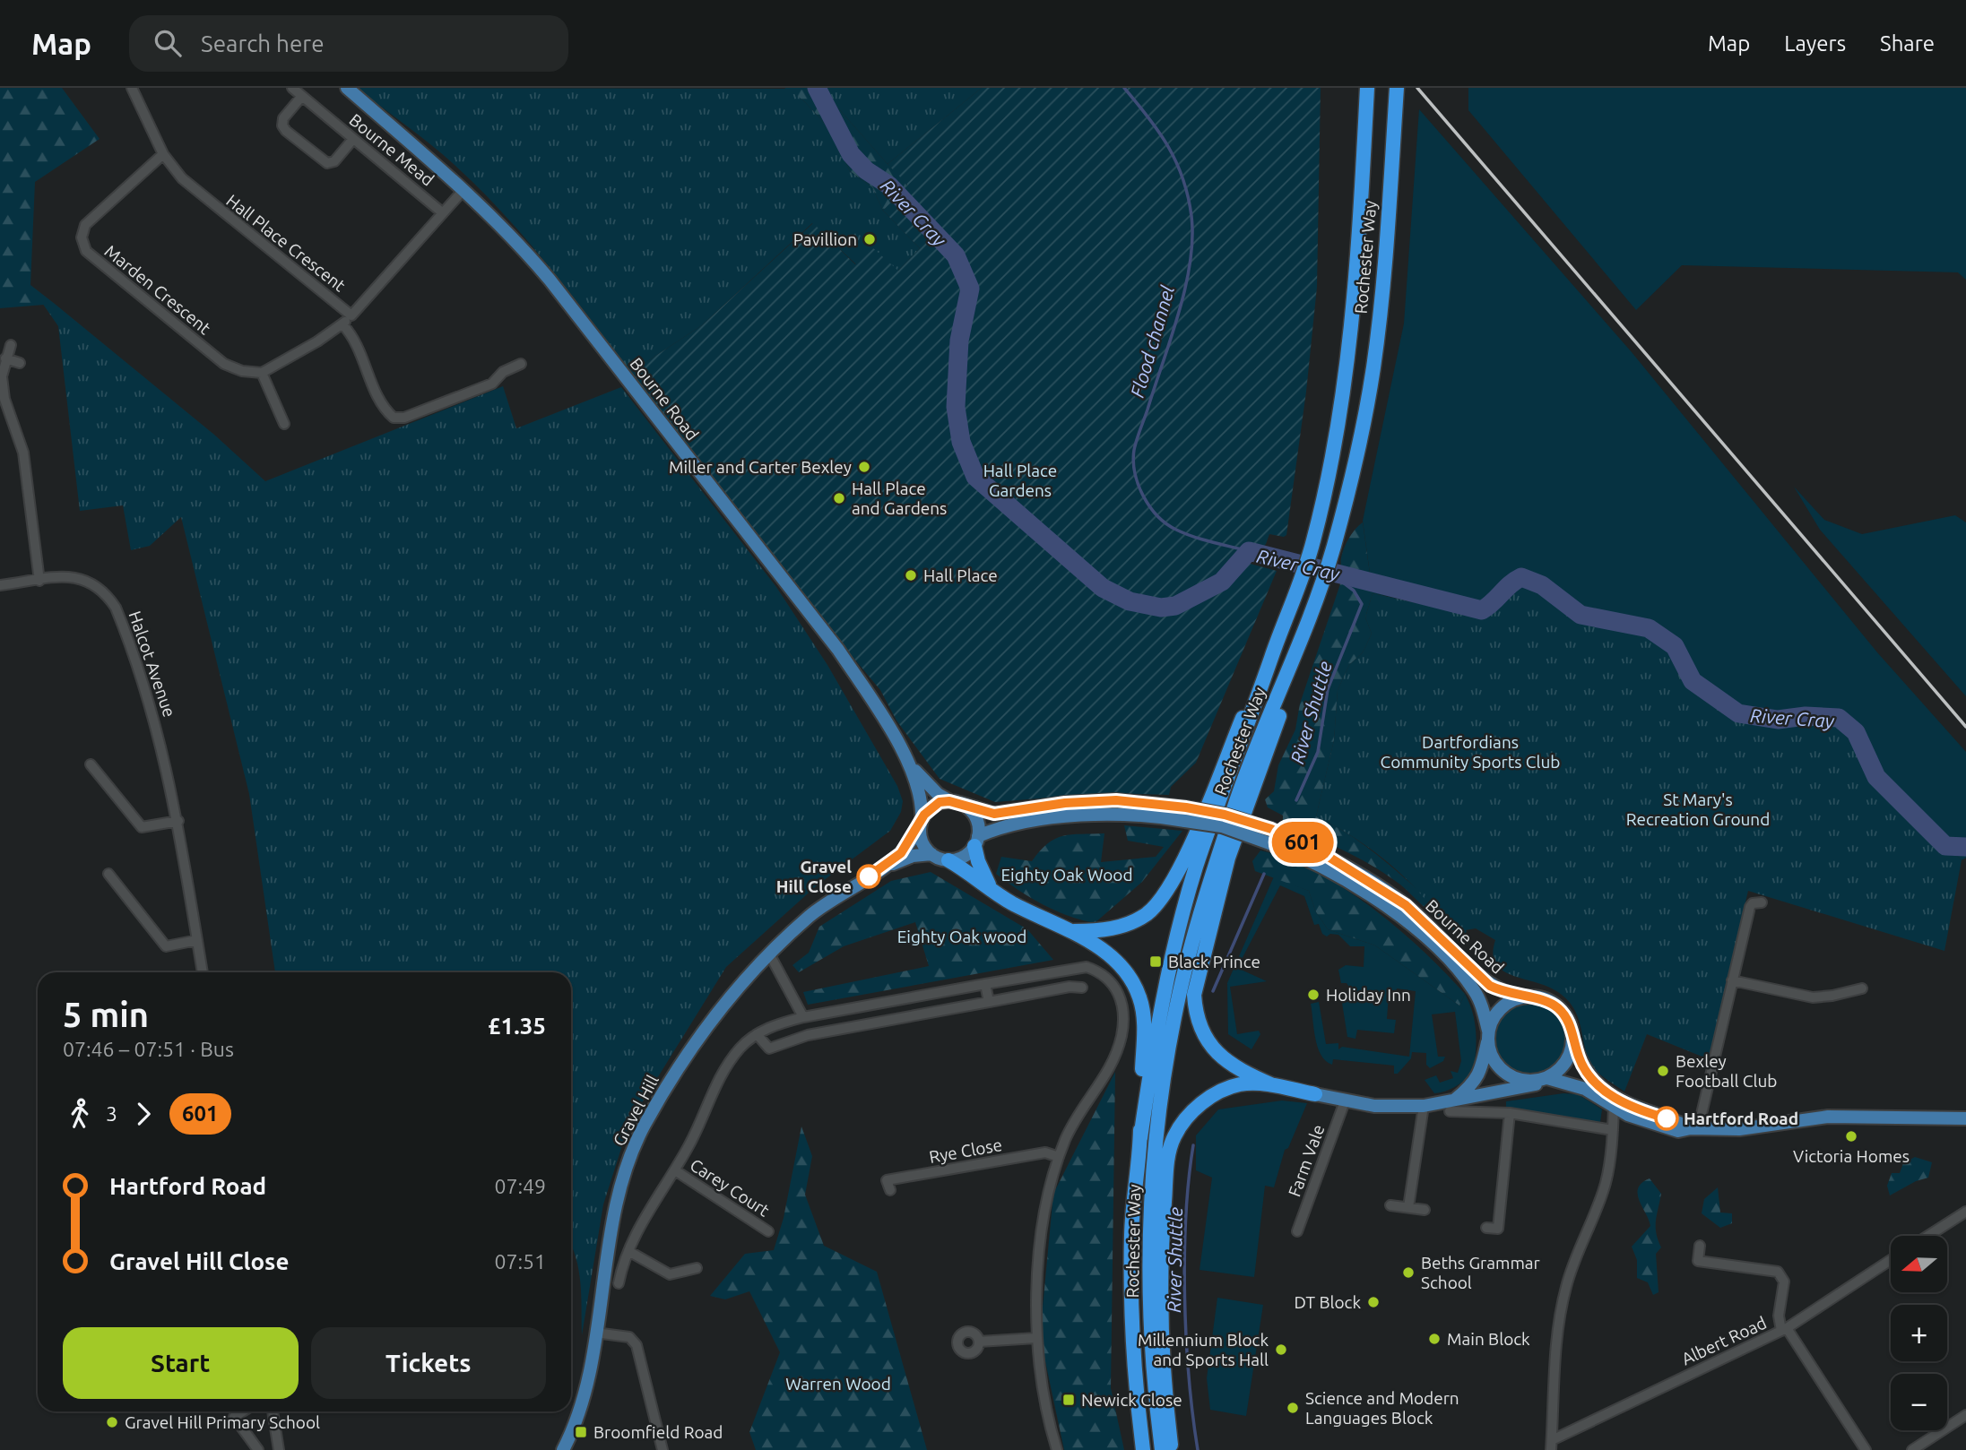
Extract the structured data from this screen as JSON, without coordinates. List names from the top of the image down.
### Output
{
  "streets": {
    "highway": ["Rochester Way"],
    "main road": ["Bourne Road", "Gravel Hill"],
    "street": [
      "Bourne Mead",
      "Hall Place Crescent",
      "Marden Crescent",
      "Halcot Avenue",
      "Rye Close",
      "Farm Vale",
      "Carey Court",
      "Albert Road"
    ]
  },
  "crossings": [
    ["Bourne Mead", "Hall Place Crescent"],
    ["Hall Place Crescent", "Marden Crescent"],
    ["Hall Place Crescent", "Bourne Road"],
    ["Bourne Road", "Gravel Hill"]
  ],
  "water": ["River Cray", "Flood channel", "River Shuttle"],
  "parks": [
    "Hall Place Gardens",
    "Dartfordians Community Sports Club",
    "St Mary's Recreation Ground",
    "Eighty Oak Wood",
    "Eighty Oak wood",
    "Warren Wood"
  ],
  "places": {
    "other": [
      "Pavillion",
      "Miller and Carter Bexley",
      "Hall Place and Gardens",
      "Hall Place",
      "Gravel Hill Close",
      "Holiday Inn",
      "Bexley Football Club",
      "Hartford Road",
      "Victoria Homes",
      "Beths Grammar School",
      "DT Block",
      "Main Block",
      "Millennium Block and Sports Hall",
      "Science and Modern Languages Block",
      "Gravel Hill Primary School"
    ],
    "transit": ["Black Prince", "Newick Close", "Broomfield Road"]
  },
  "lines": ["bus line 601"],
  "north": "left",
  "page": {
    "header": "Map",
    "search": "Search here",
    "nav": ["Map", "Layers", "Share"],
    "on_map": "601",
    "heading": ["5 min", "07:46 – 07:51 · Bus", "£1.35"],
    "legs": ["3", "601"],
    "list": [
      {
        "name": "Hartford Road",
        "value": "07:49"
      },
      {
        "name": "Gravel Hill Close",
        "value": "07:51"
      }
    ],
    "map_buttons": ["+", "−"],
    "buttons": ["Start", "Tickets"]
  }
}
